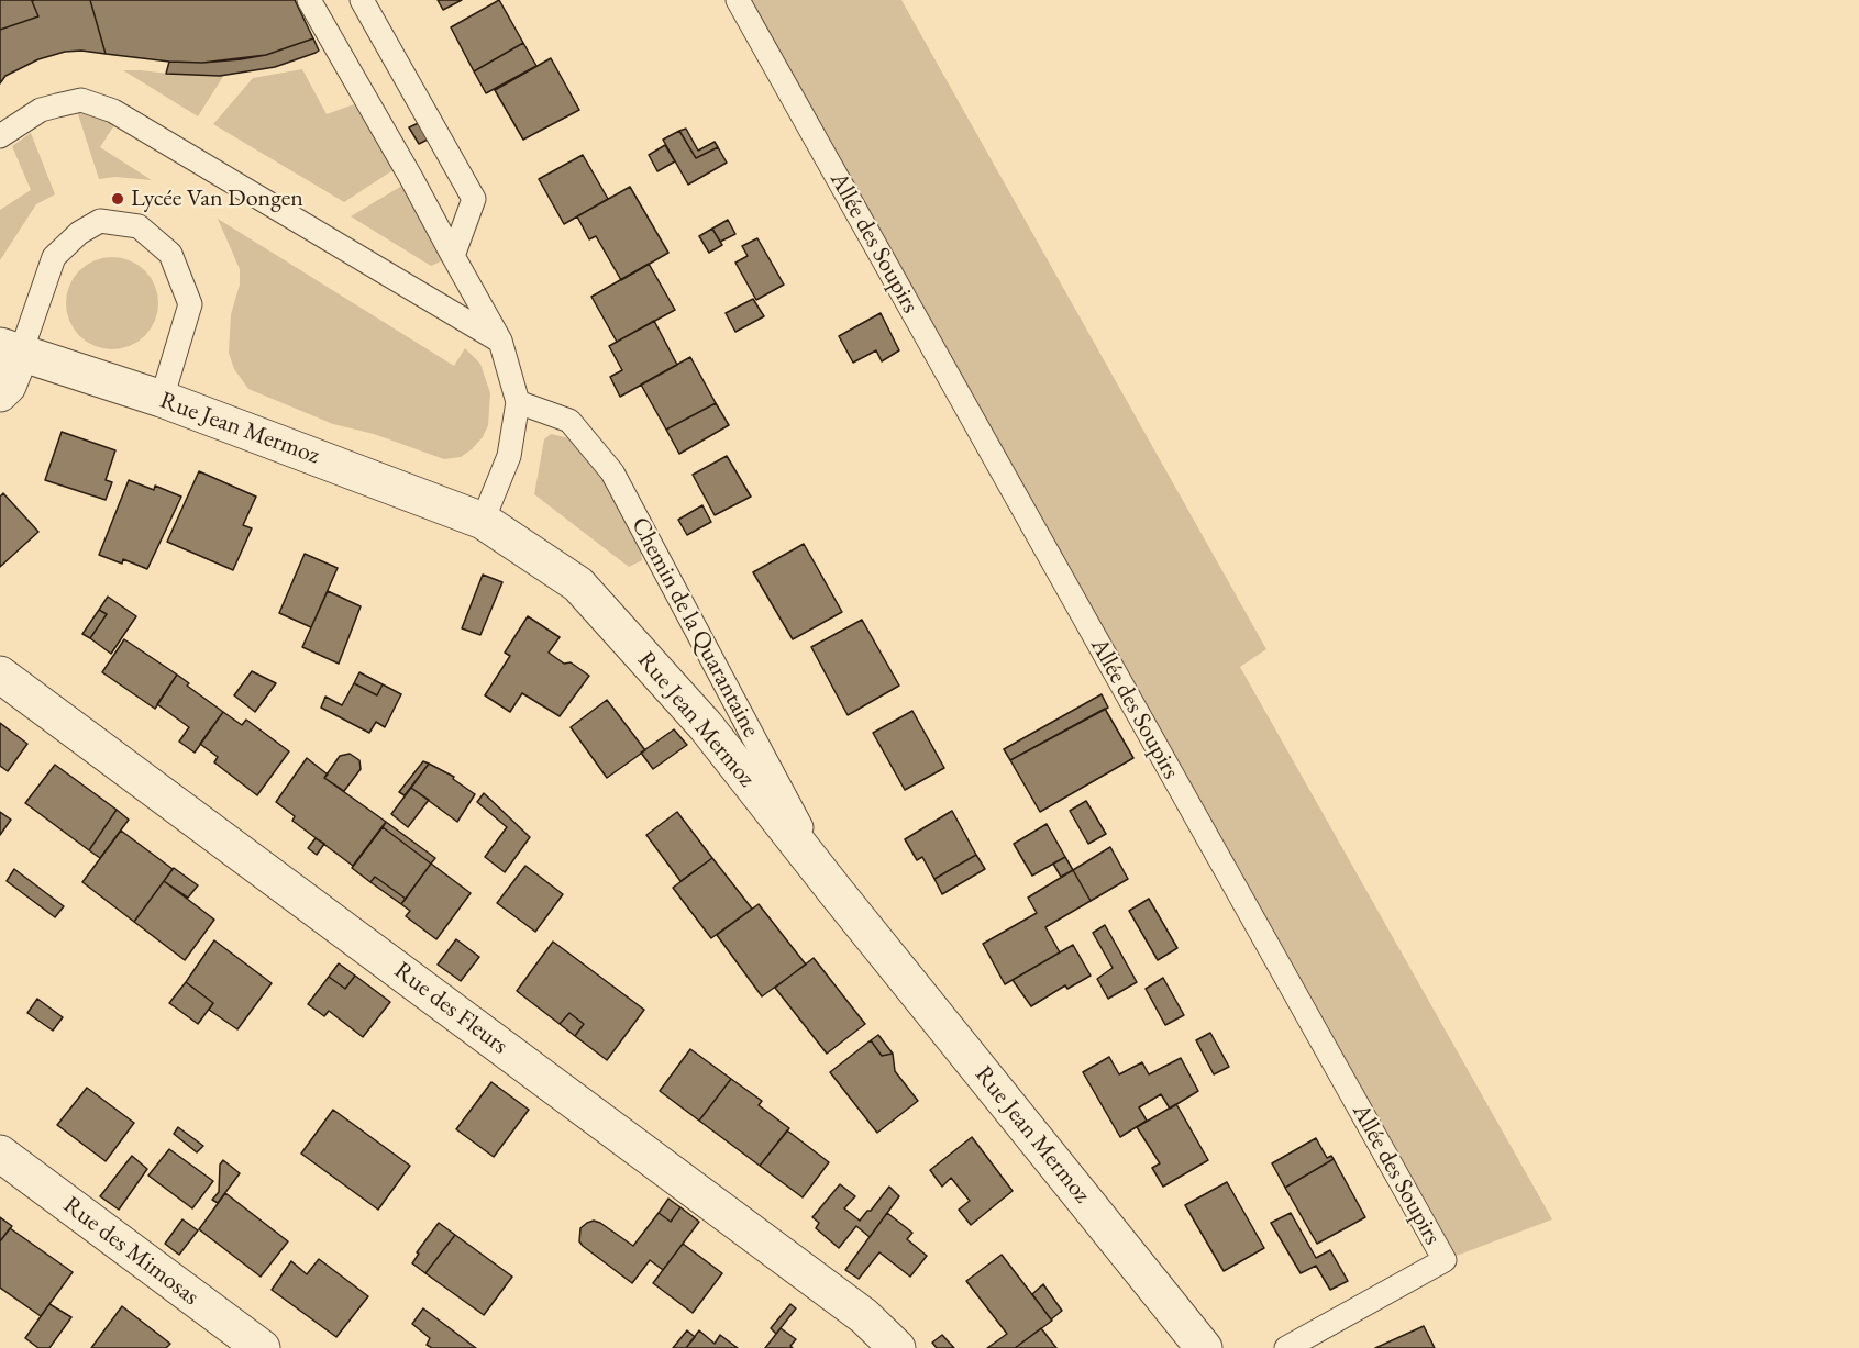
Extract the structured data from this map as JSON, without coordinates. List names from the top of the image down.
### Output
{
  "streets": {
    "street": ["Rue Jean Mermoz", "Rue des Fleurs", "Rue des Mimosas"],
    "lane": ["Allée des Soupirs", "Chemin de la Quarantaine"]
  },
  "crossings": [
    ["Rue Jean Mermoz", "Chemin de la Quarantaine"]
  ],
  "places": ["Lycée Van Dongen"]
}
